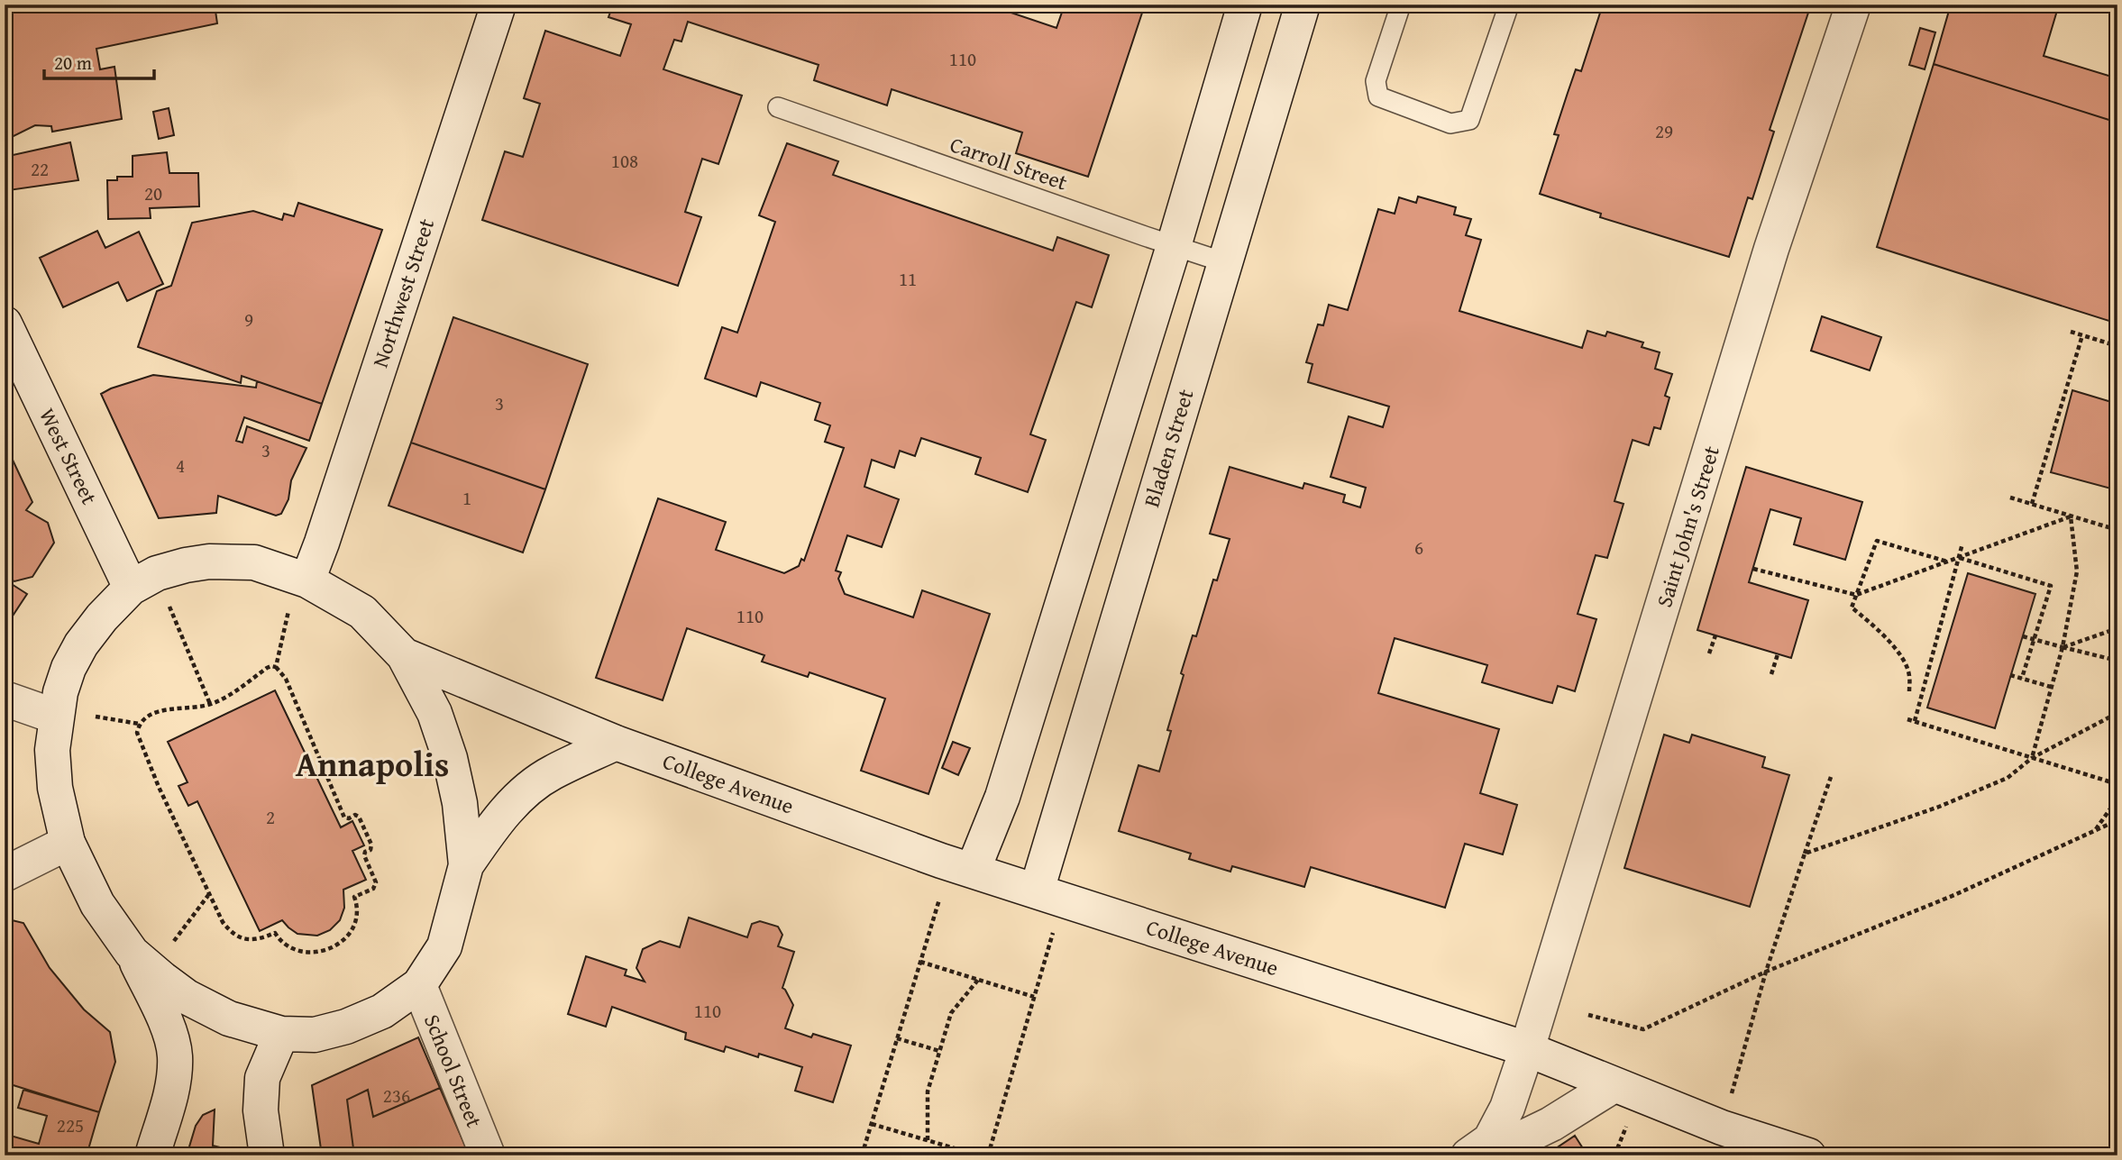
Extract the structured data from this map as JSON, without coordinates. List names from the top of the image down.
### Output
{
  "streets": {
    "main road": [
      "Northwest Street",
      "Bladen Street",
      "West Street",
      "Saint John's Street",
      "College Avenue",
      "School Street"
    ],
    "lane": ["Carroll Street"]
  },
  "crossings": [
    ["Carroll Street", "Bladen Street"],
    ["Bladen Street", "College Avenue"],
    ["Saint John's Street", "College Avenue"]
  ],
  "districts": ["Annapolis"],
  "house_numbers": [
    "110",
    "29",
    "108",
    "22",
    "20",
    "11",
    "9",
    "3",
    "3",
    "4",
    "1",
    "6",
    "110",
    "2",
    "110",
    "236",
    "225"
  ],
  "scale_bar": "20 m"
}
